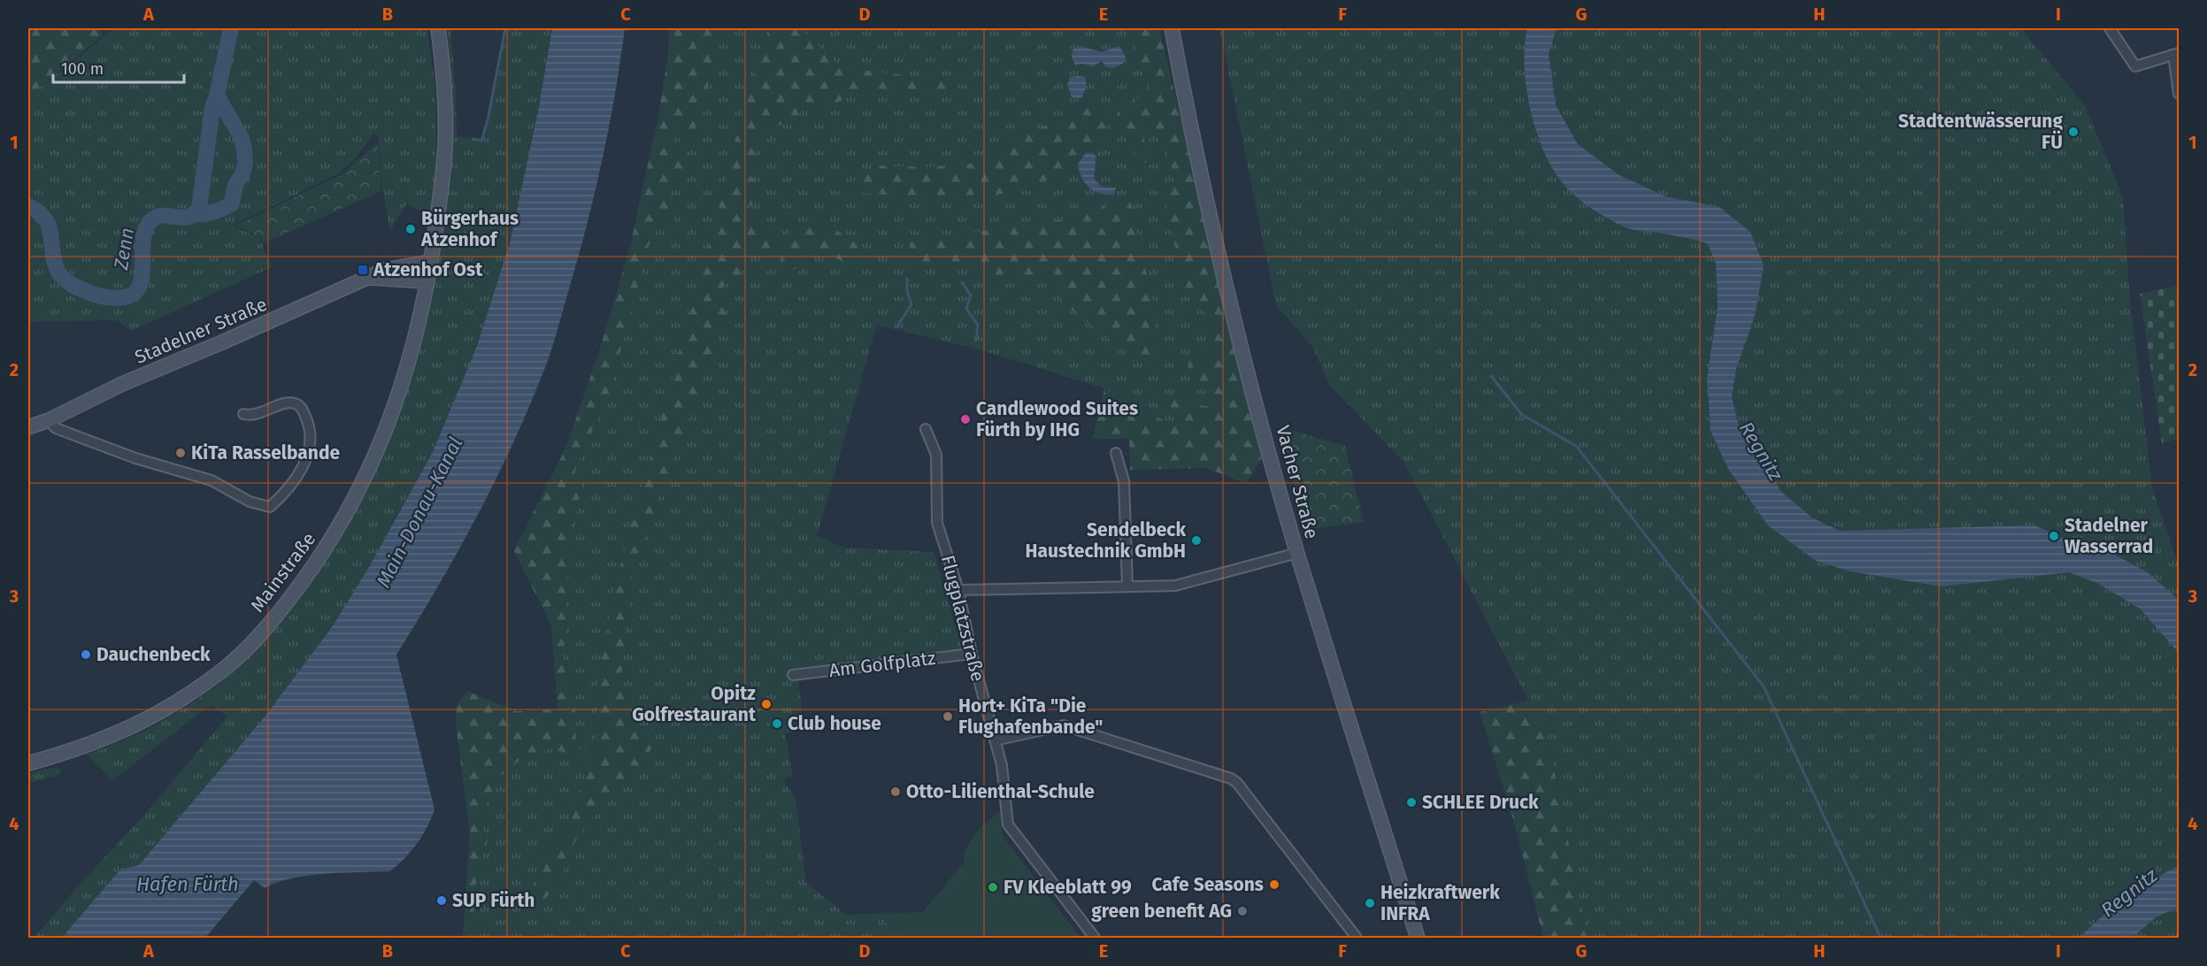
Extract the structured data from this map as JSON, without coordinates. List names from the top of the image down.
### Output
{
  "streets": {
    "street": [
      "Stadelner Straße",
      "Vacher Straße",
      "Mainstraße",
      "Flugplatzstraße",
      "Am Golfplatz"
    ]
  },
  "crossings": [
    ["Stadelner Straße", "Mainstraße"],
    ["Flugplatzstraße", "Am Golfplatz"]
  ],
  "water": [
    "Zenn",
    "Regnitz",
    "Main-Donau-Kanal",
    "Hafen Fürth"
  ],
  "places": {
    "other": [
      "Stadtentwässerung FÜ",
      "Bürgerhaus Atzenhof",
      "Candlewood Suites Fürth by IHG",
      "KiTa Rasselbande",
      "Stadelner Wasserrad",
      "Sendelbeck Haustechnik GmbH",
      "Dauchenbeck",
      "Opitz Golfrestaurant",
      "Hort+ KiTa \"Die Flughafenbande\"",
      "Club house",
      "Otto-Lilienthal-Schule",
      "SCHLEE Druck",
      "Cafe Seasons",
      "FV Kleeblatt 99",
      "SUP Fürth",
      "Heizkraftwerk INFRA",
      "green benefit AG"
    ],
    "transit": ["Atzenhof Ost"]
  },
  "scale_bar": "100 m",
  "grid": {
    "columns": [
      "A",
      "B",
      "C",
      "D",
      "E",
      "F",
      "G",
      "H",
      "I"
    ],
    "rows": [
      "1",
      "2",
      "3",
      "4"
    ]
  }
}
